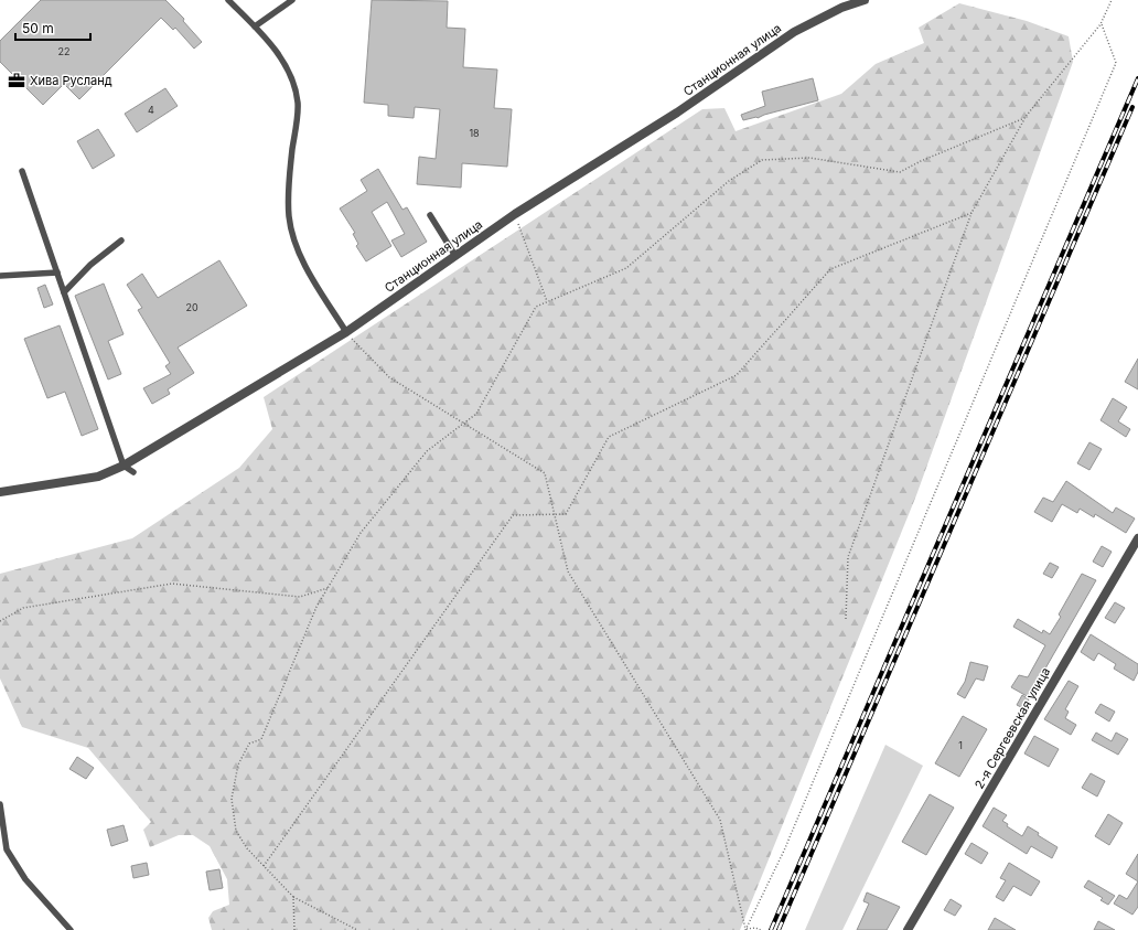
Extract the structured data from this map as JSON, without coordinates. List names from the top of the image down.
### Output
{
  "streets": {
    "street": ["Станционная улица", "2-я Сергеевская улица"]
  },
  "places": {
    "office": ["Хива Русланд"]
  },
  "house_numbers": [
    "22",
    "4",
    "18",
    "20",
    "1"
  ],
  "scale_bar": "50 m"
}
